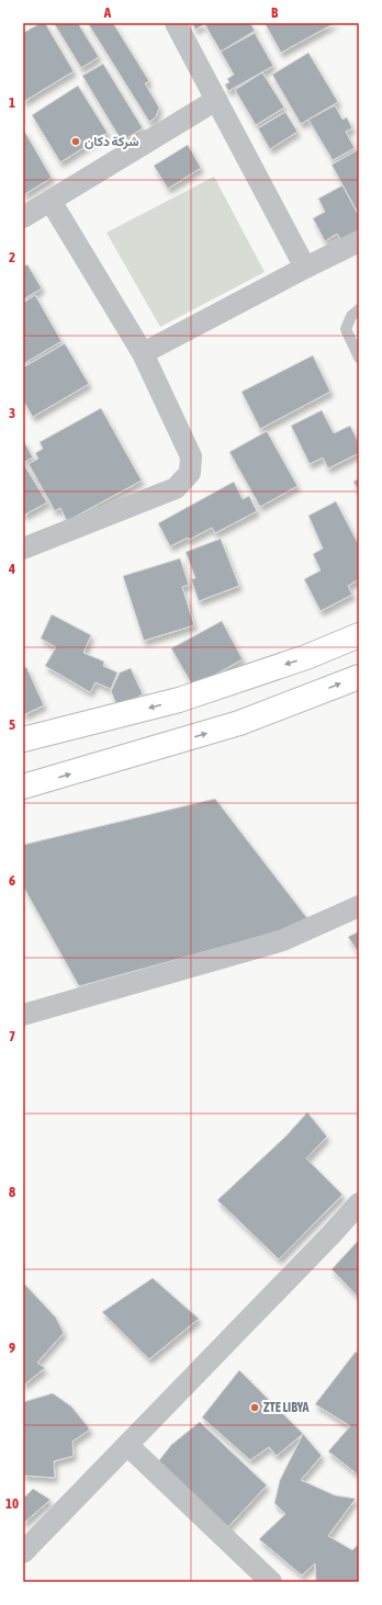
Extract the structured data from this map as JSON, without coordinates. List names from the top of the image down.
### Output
{
  "places": ["شركة دكان", "ZTE LIBYA"],
  "grid": {
    "columns": ["A", "B"],
    "rows": [
      "1",
      "2",
      "3",
      "4",
      "5",
      "6",
      "7",
      "8",
      "9",
      "10"
    ]
  }
}
